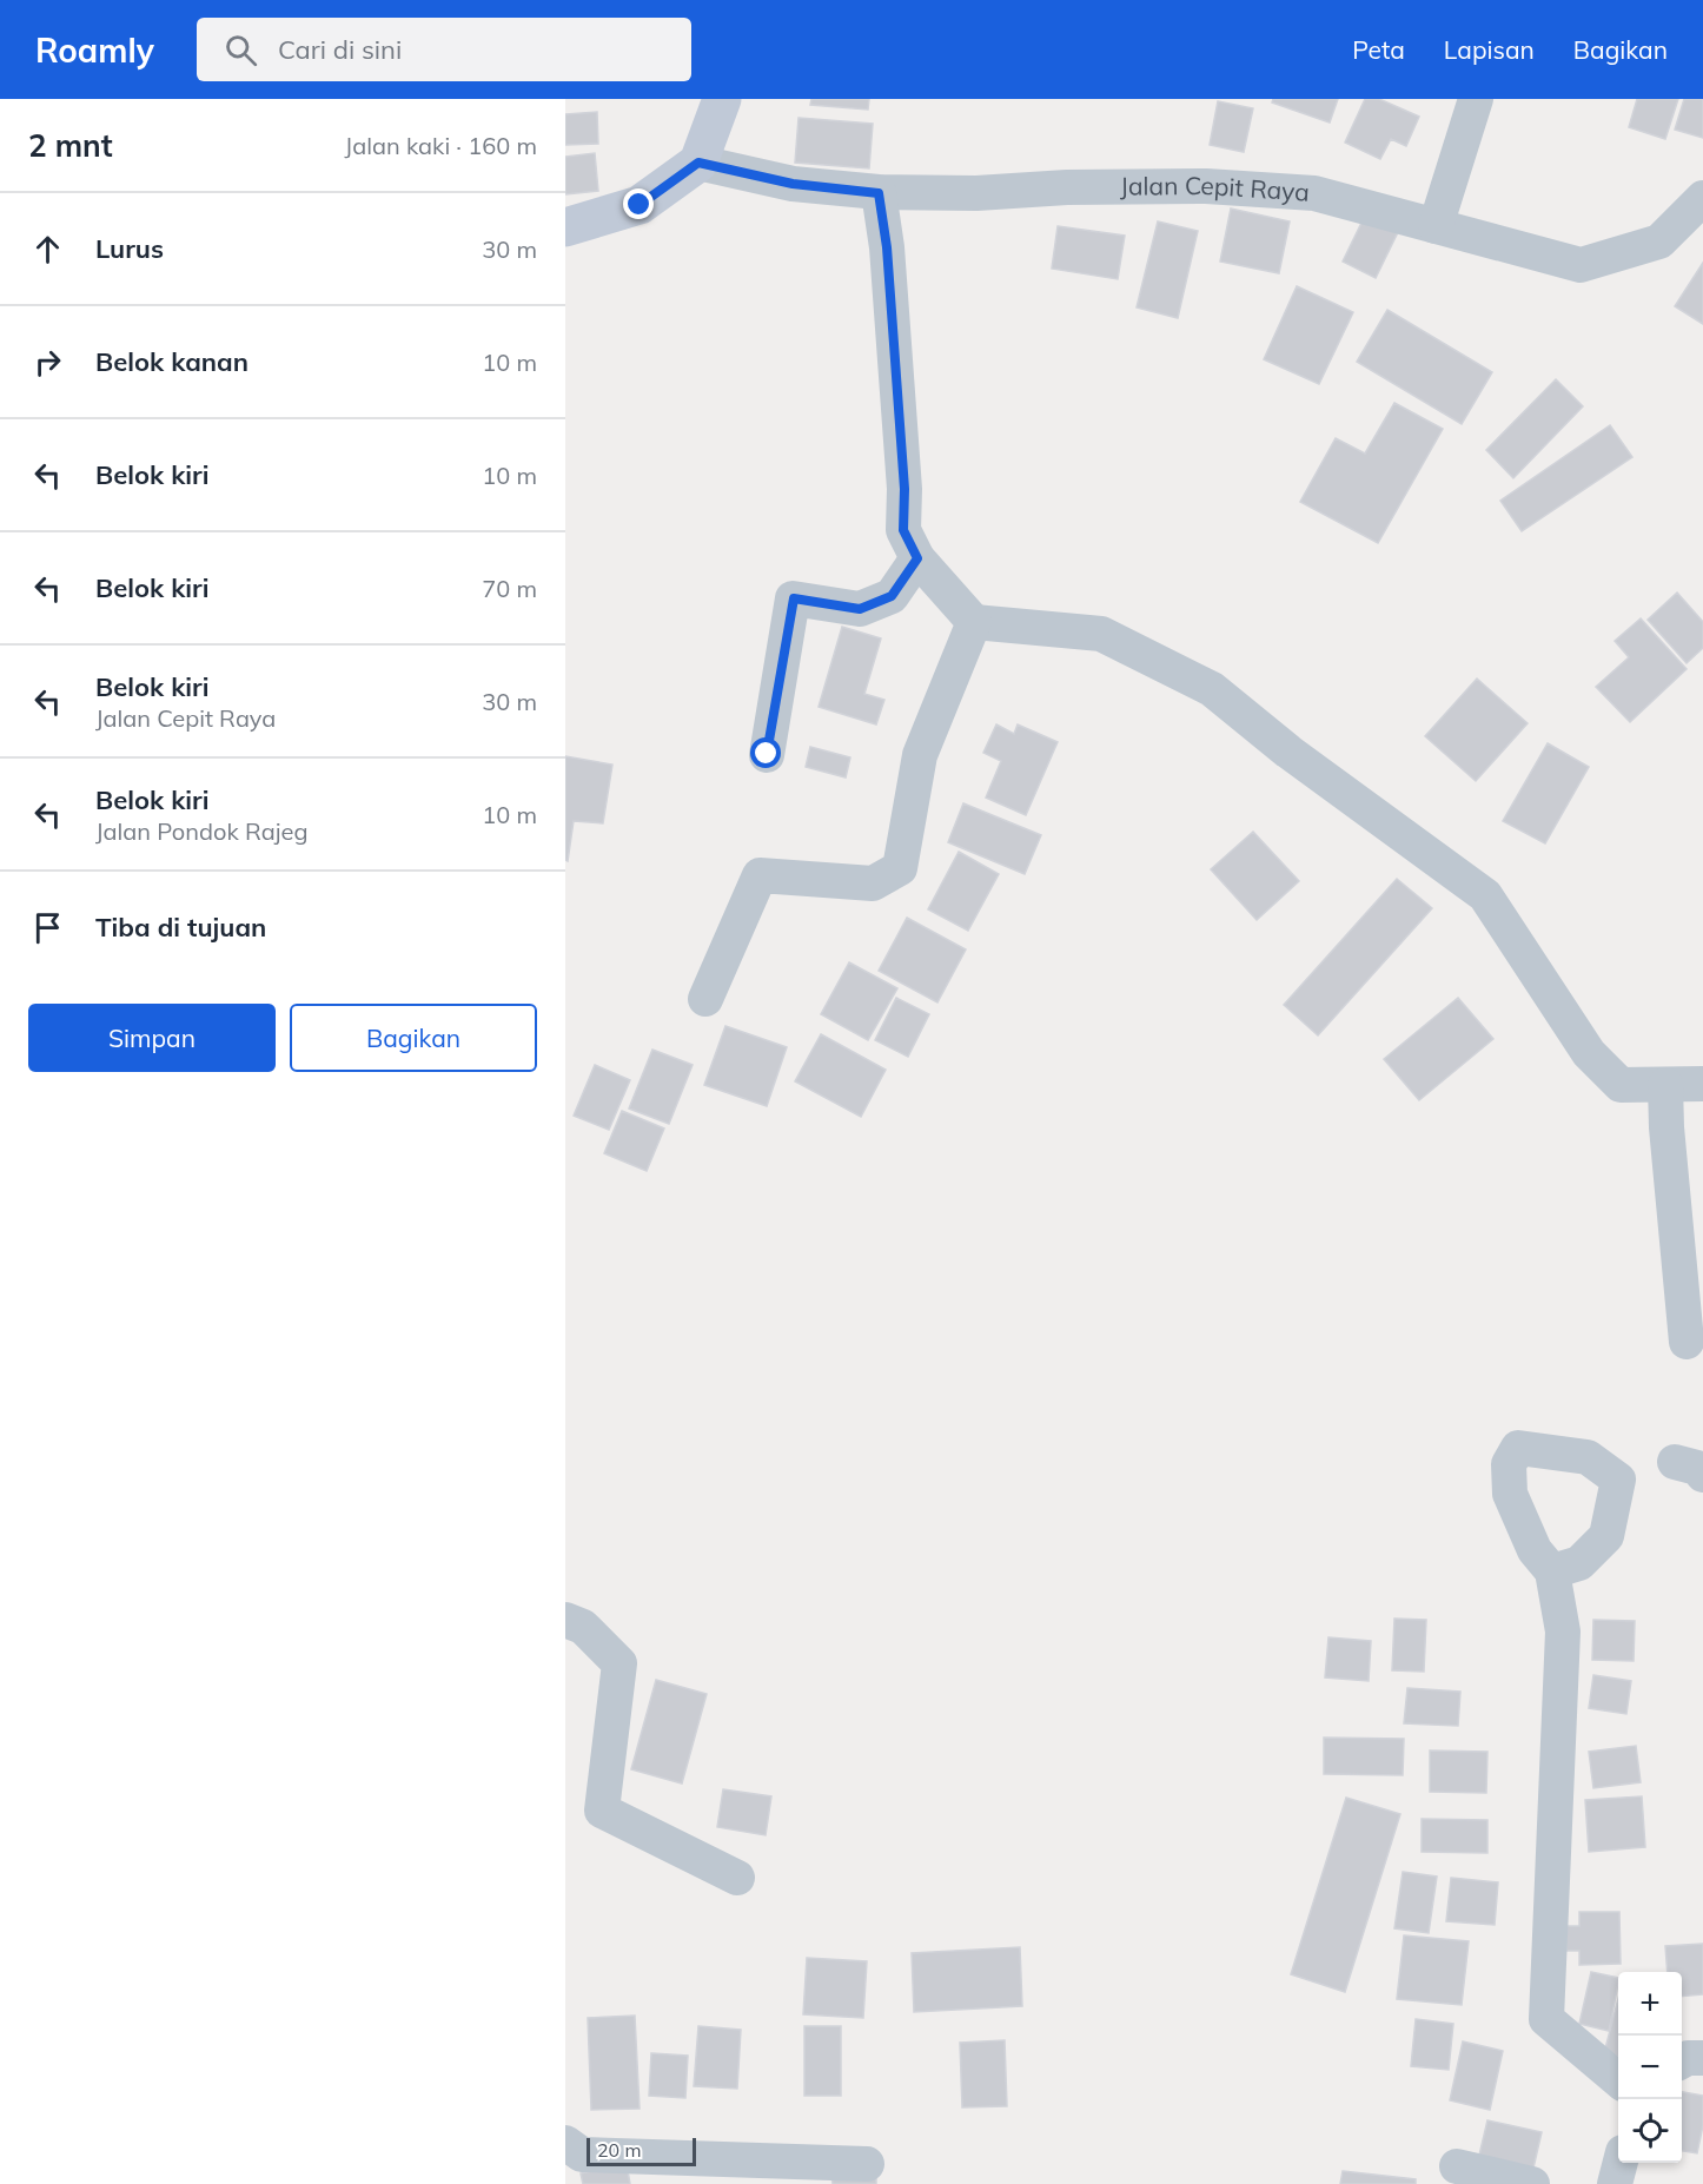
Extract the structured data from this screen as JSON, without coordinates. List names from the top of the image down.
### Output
{
  "streets": {
    "street": ["Jalan Cepit Raya"]
  },
  "scale_bar": "20 m",
  "page": {
    "header": "Roamly",
    "search": "Cari di sini",
    "nav": ["Peta", "Lapisan", "Bagikan"],
    "heading": ["2 mnt", "Jalan kaki · 160 m"],
    "list": [
      ["Lurus", "30 m"],
      ["Belok kanan", "10 m"],
      ["Belok kiri", "10 m"],
      ["Belok kiri", "70 m"],
      ["Belok kiri", "Jalan Cepit Raya", "30 m"],
      ["Belok kiri", "Jalan Pondok Rajeg", "10 m"],
      "Tiba di tujuan"
    ],
    "buttons": ["Simpan", "Bagikan"],
    "map_buttons": ["+", "−"],
    "scale": "20 m"
  }
}
